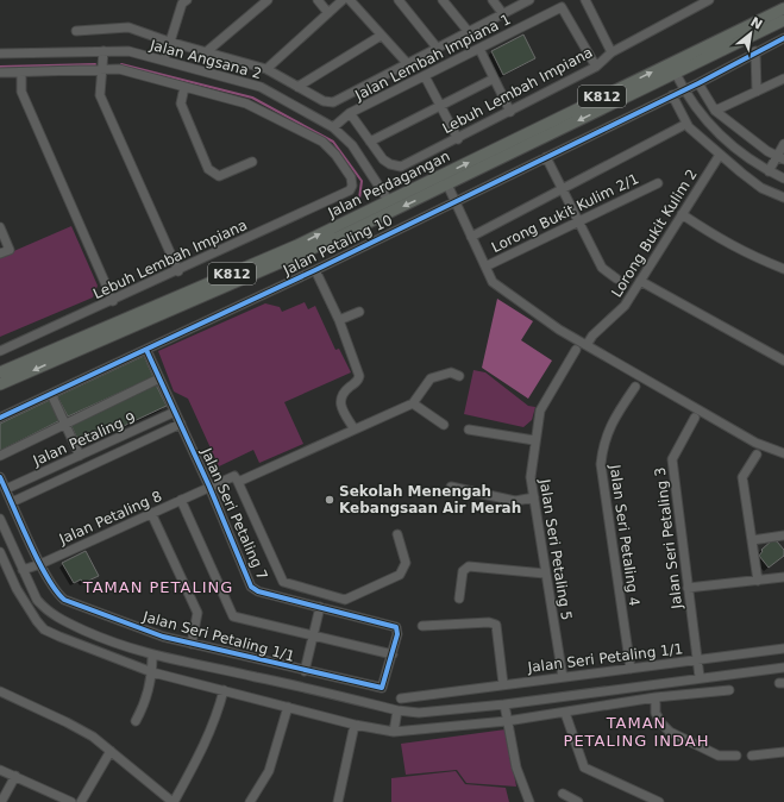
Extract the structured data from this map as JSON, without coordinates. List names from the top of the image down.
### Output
{
  "streets": {
    "main road": ["K812", "Jalan Perdagangan"],
    "street": [
      "Jalan Lembah Impiana 1",
      "Jalan Angsana 2",
      "Lebuh Lembah Impiana",
      "Lorong Bukit Kulim 2/1",
      "Lorong Bukit Kulim 2",
      "Jalan Petaling 10",
      "Jalan Petaling 9",
      "Jalan Seri Petaling 7",
      "Jalan Petaling 8",
      "Jalan Seri Petaling 4",
      "Jalan Seri Petaling 3",
      "Jalan Seri Petaling 5",
      "Jalan Seri Petaling 1/1"
    ]
  },
  "crossings": [
    ["Jalan Lembah Impiana 1", "Jalan Angsana 2"],
    ["Jalan Lembah Impiana 1", "Lebuh Lembah Impiana"],
    ["Jalan Angsana 2", "Jalan Perdagangan"],
    ["Jalan Petaling 10", "Jalan Seri Petaling 7"],
    ["Jalan Petaling 9", "Jalan Seri Petaling 7"],
    ["Jalan Petaling 9", "Jalan Seri Petaling 1/1"],
    ["Jalan Seri Petaling 7", "Jalan Petaling 8"],
    ["Jalan Seri Petaling 7", "Jalan Seri Petaling 1/1"],
    ["Jalan Petaling 8", "Jalan Seri Petaling 1/1"],
    ["Jalan Seri Petaling 4", "Jalan Seri Petaling 1/1"],
    ["Jalan Seri Petaling 3", "Jalan Seri Petaling 1/1"],
    ["Jalan Seri Petaling 5", "Jalan Seri Petaling 1/1"]
  ],
  "districts": ["TAMAN PETALING", "TAMAN PETALING INDAH"],
  "places": ["Sekolah Menengah Kebangsaan Air Merah"],
  "north": "top right"
}
